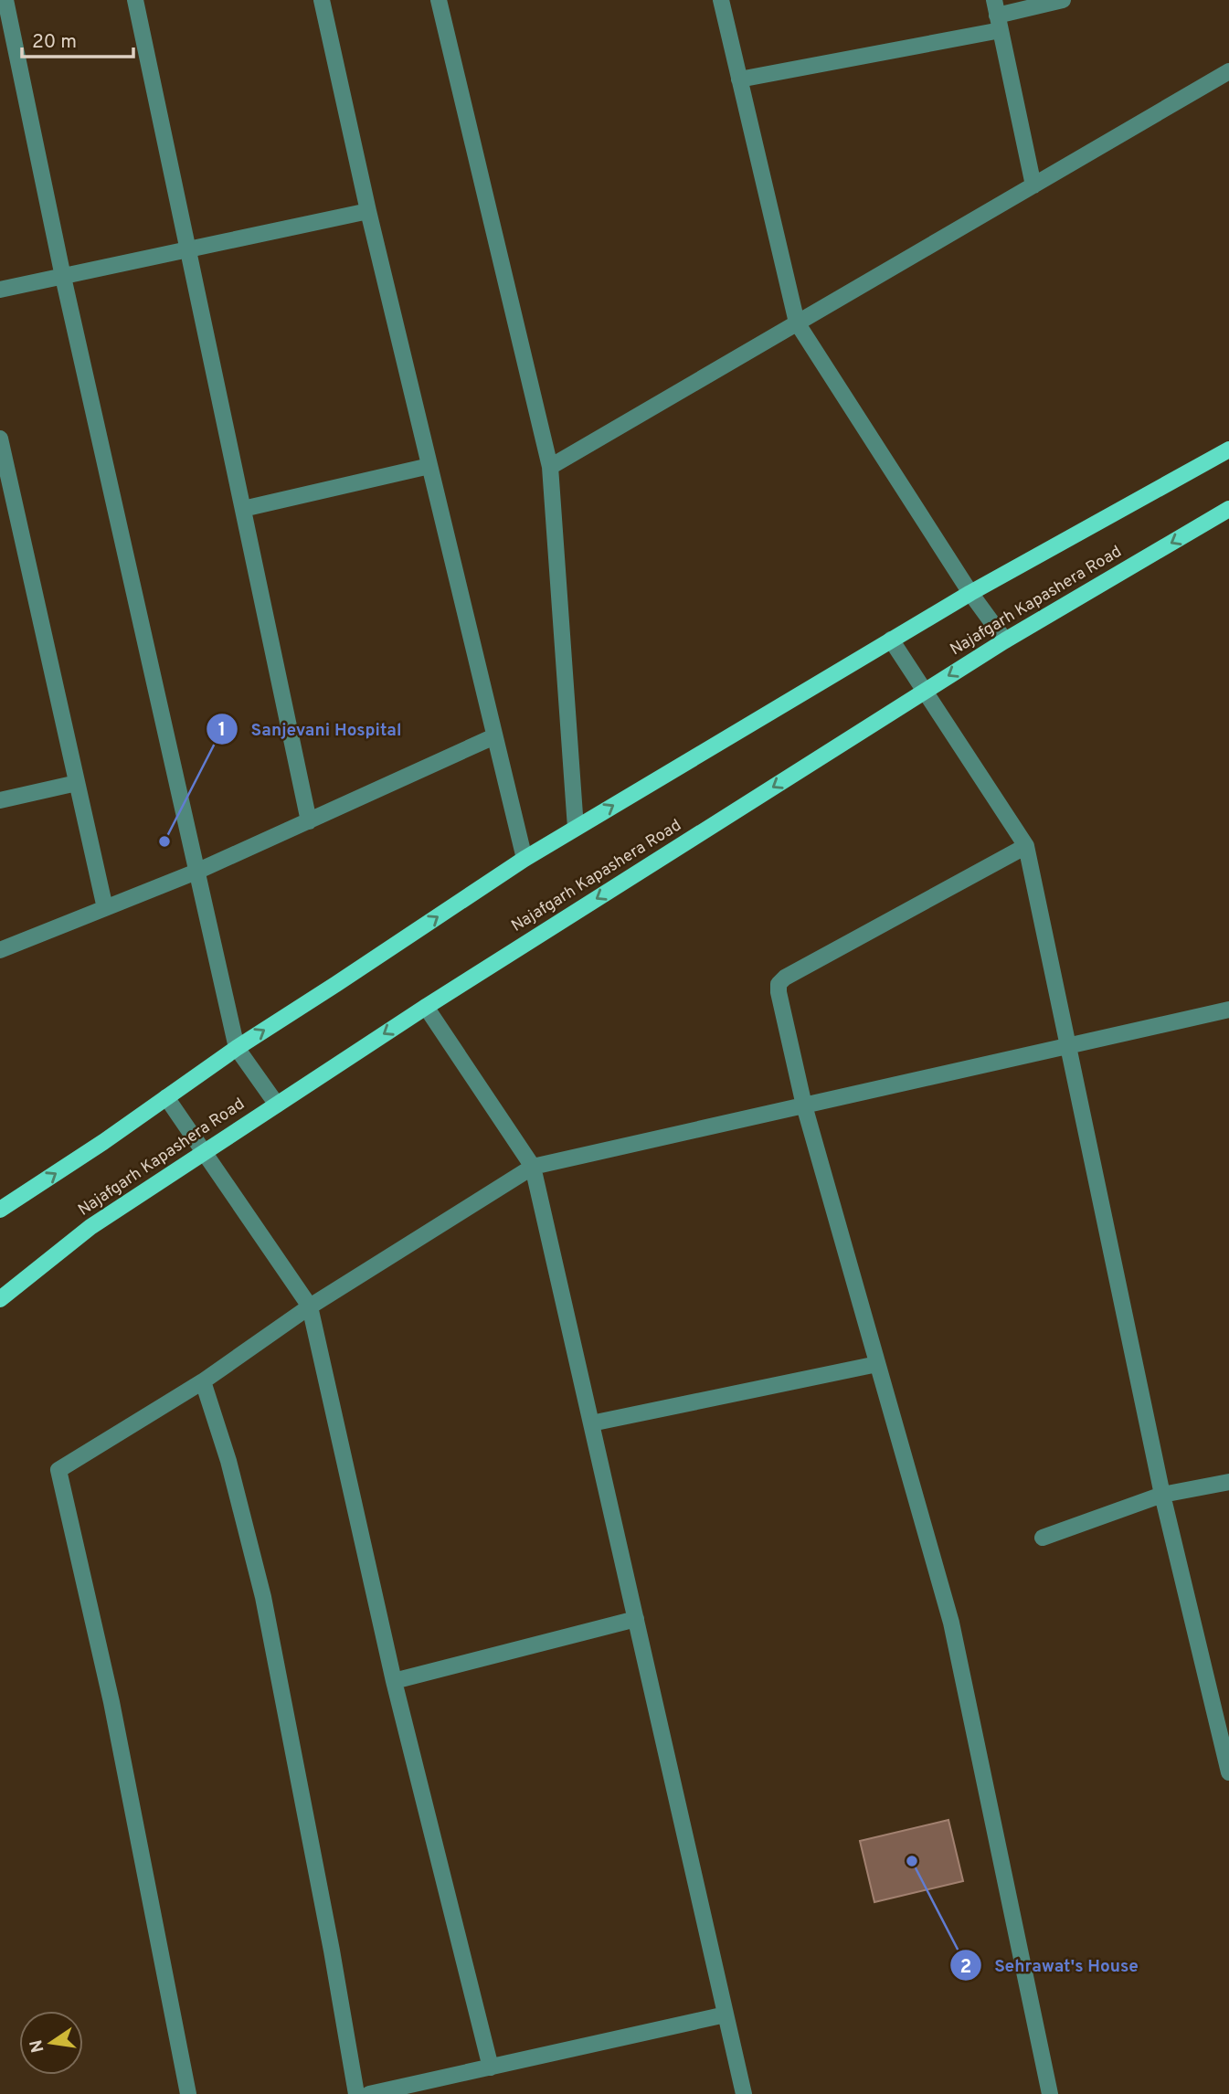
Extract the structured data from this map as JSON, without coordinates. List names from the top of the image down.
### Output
{
  "streets": {
    "main road": ["Najafgarh Kapashera Road"]
  },
  "places": ["Sanjevani Hospital", "Sehrawat's House"],
  "scale_bar": "20 m",
  "north": "left"
}
